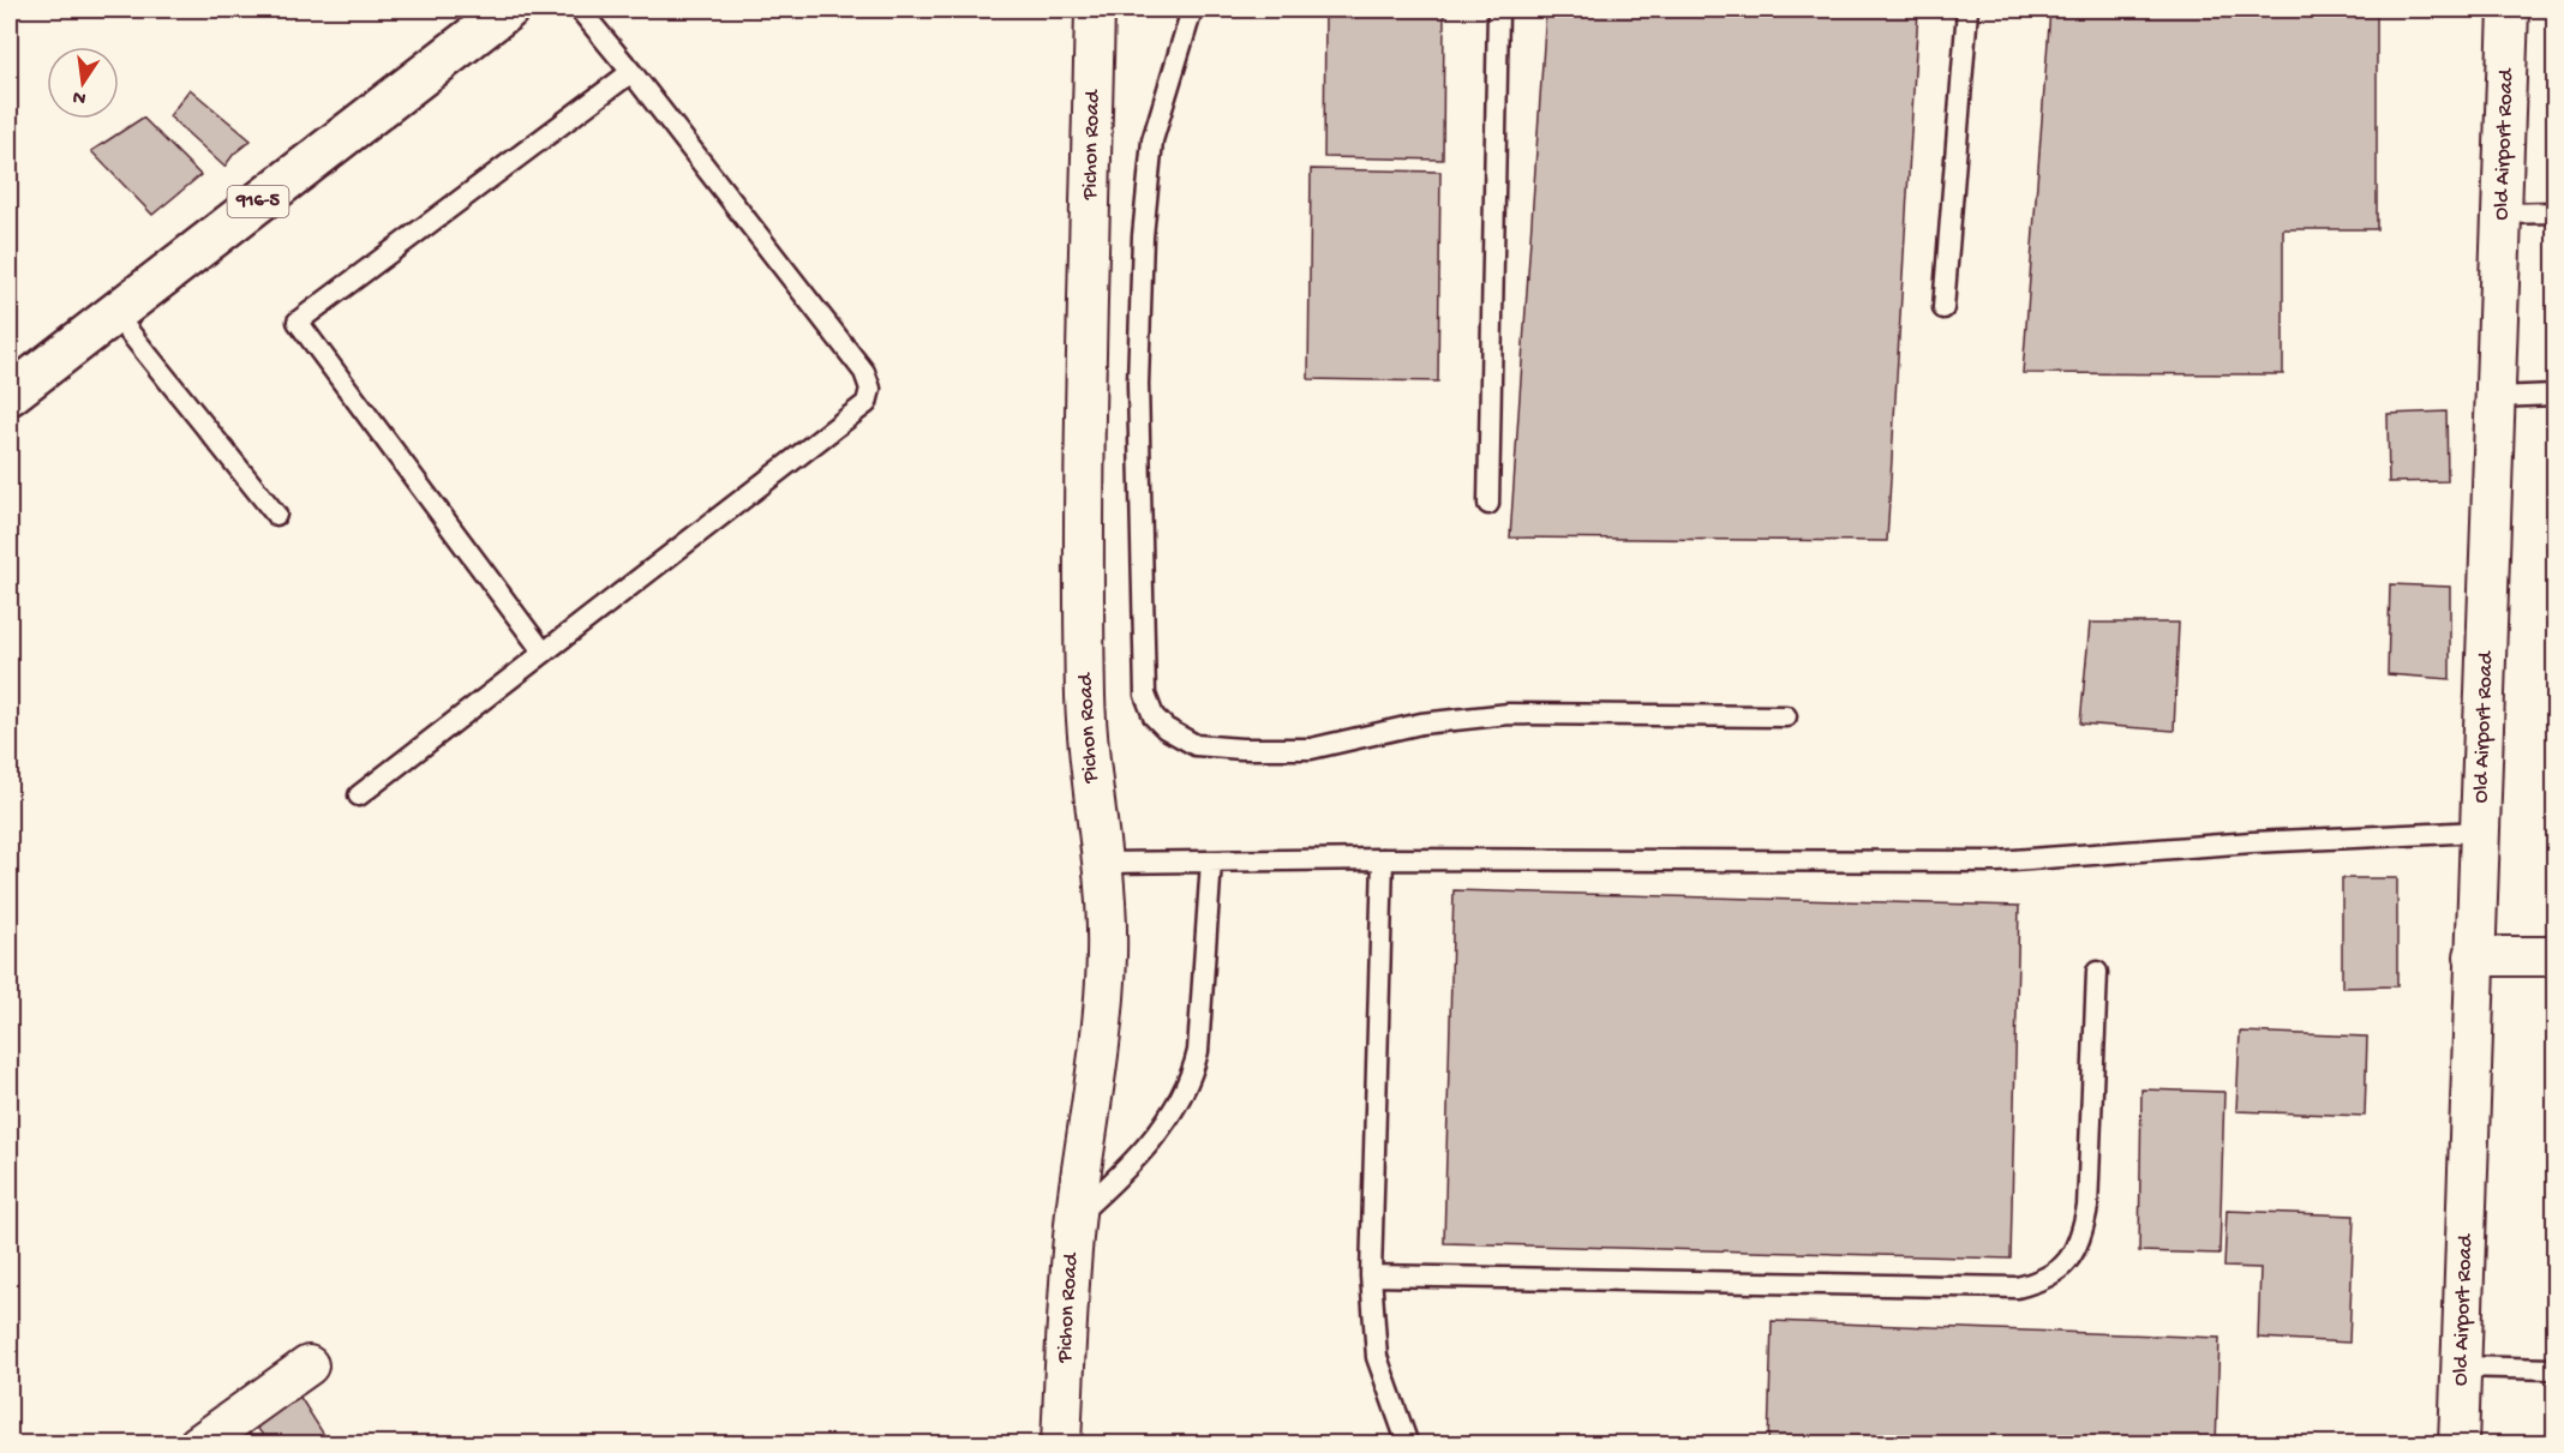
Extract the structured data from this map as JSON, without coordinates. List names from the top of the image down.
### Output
{
  "streets": {
    "main road": ["916-5"],
    "street": ["Old Airport Road", "Pichon Road"]
  },
  "north": "bottom"
}
